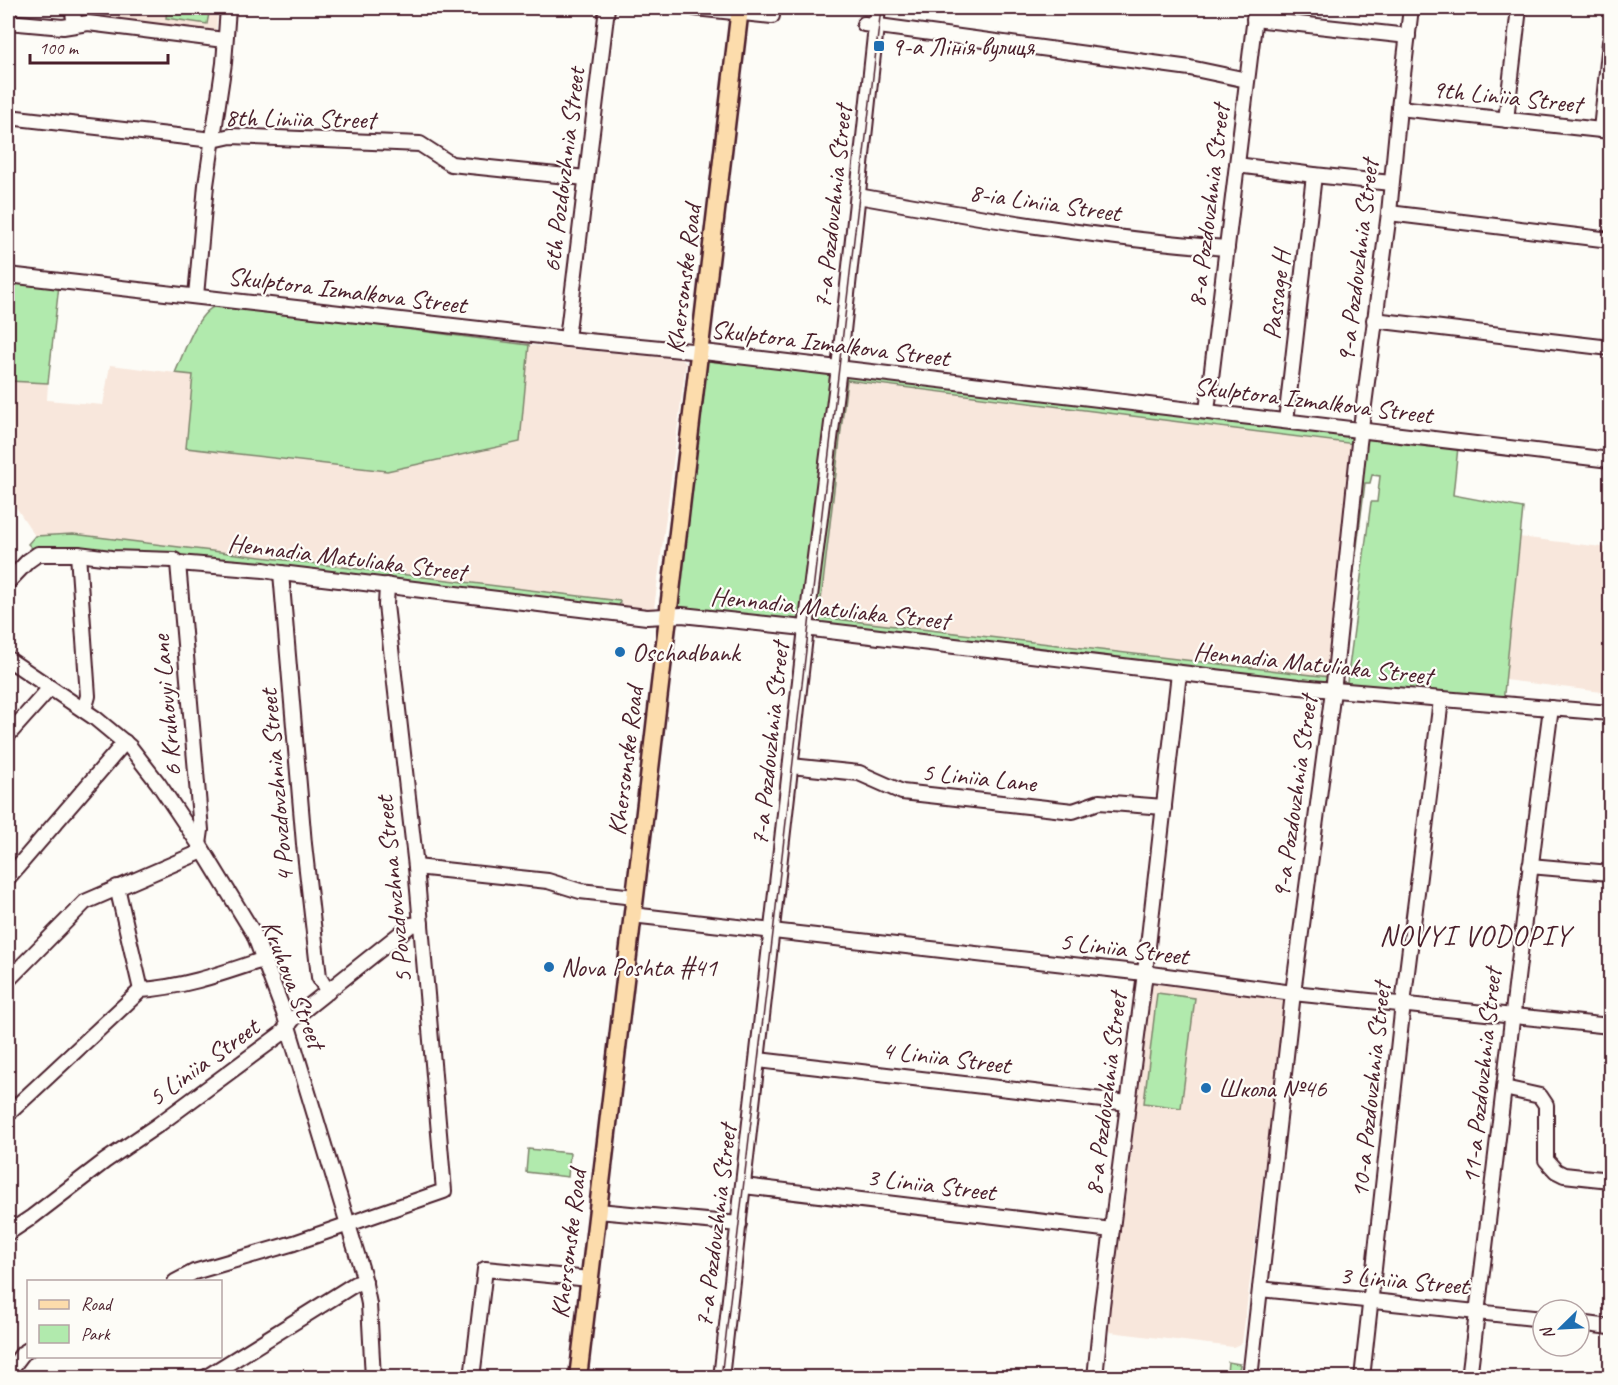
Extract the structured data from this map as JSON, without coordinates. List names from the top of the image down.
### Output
{
  "streets": {
    "main road": ["Khersonske Road"],
    "street": [
      "9th Liniia Street",
      "8th Liniia Street",
      "6th Pozdovzhnia Street",
      "8-ia Liniia Street",
      "8-a Pozdovzhnia Street",
      "7-a Pozdovzhnia Street",
      "9-a Pozdovzhnia Street",
      "Skulptora Izmalkova Street",
      "Passage H",
      "Hennadia Matuliaka Street",
      "6 Kruhovyi Lane",
      "5 Liniia Lane",
      "4 Povzdovzhnia Street",
      "5 Povzdovzhna Street",
      "5 Liniia Street",
      "Kruhova Street",
      "4 Liniia Street",
      "11-a Pozdovzhnia Street",
      "10-a Pozdovzhnia Street",
      "3 Liniia Street"
    ]
  },
  "crossings": [
    ["9th Liniia Street", "9-a Pozdovzhnia Street"],
    ["8th Liniia Street", "6th Pozdovzhnia Street"],
    ["6th Pozdovzhnia Street", "Skulptora Izmalkova Street"],
    ["8-ia Liniia Street", "8-a Pozdovzhnia Street"],
    ["8-ia Liniia Street", "7-a Pozdovzhnia Street"],
    ["8-a Pozdovzhnia Street", "Skulptora Izmalkova Street"],
    ["8-a Pozdovzhnia Street", "Hennadia Matuliaka Street"],
    ["8-a Pozdovzhnia Street", "5 Liniia Lane"],
    ["8-a Pozdovzhnia Street", "5 Liniia Street"],
    ["8-a Pozdovzhnia Street", "4 Liniia Street"],
    ["8-a Pozdovzhnia Street", "3 Liniia Street"],
    ["7-a Pozdovzhnia Street", "Skulptora Izmalkova Street"],
    ["7-a Pozdovzhnia Street", "Hennadia Matuliaka Street"],
    ["7-a Pozdovzhnia Street", "5 Liniia Lane"],
    ["7-a Pozdovzhnia Street", "5 Liniia Street"],
    ["7-a Pozdovzhnia Street", "4 Liniia Street"],
    ["7-a Pozdovzhnia Street", "3 Liniia Street"],
    ["9-a Pozdovzhnia Street", "Skulptora Izmalkova Street"],
    ["9-a Pozdovzhnia Street", "Hennadia Matuliaka Street"],
    ["9-a Pozdovzhnia Street", "5 Liniia Street"],
    ["9-a Pozdovzhnia Street", "3 Liniia Street"],
    ["Khersonske Road", "Skulptora Izmalkova Street"],
    ["Khersonske Road", "Hennadia Matuliaka Street"],
    ["Khersonske Road", "5 Liniia Street"],
    ["Skulptora Izmalkova Street", "Passage H"],
    ["Hennadia Matuliaka Street", "6 Kruhovyi Lane"],
    ["Hennadia Matuliaka Street", "4 Povzdovzhnia Street"],
    ["Hennadia Matuliaka Street", "5 Povzdovzhna Street"],
    ["Hennadia Matuliaka Street", "11-a Pozdovzhnia Street"],
    ["Hennadia Matuliaka Street", "10-a Pozdovzhnia Street"],
    ["6 Kruhovyi Lane", "Kruhova Street"],
    ["4 Povzdovzhnia Street", "5 Liniia Street"],
    ["5 Povzdovzhna Street", "5 Liniia Street"],
    ["5 Povzdovzhna Street", "Kruhova Street"],
    ["5 Liniia Street", "Kruhova Street"],
    ["5 Liniia Street", "11-a Pozdovzhnia Street"],
    ["5 Liniia Street", "10-a Pozdovzhnia Street"],
    ["11-a Pozdovzhnia Street", "3 Liniia Street"],
    ["10-a Pozdovzhnia Street", "3 Liniia Street"]
  ],
  "districts": ["NOVYI VODOPIY"],
  "places": {
    "transit": ["9-а Лінія вулиця"],
    "other": ["Oschadbank", "Nova Poshta #41", "Школа №46"]
  },
  "legend": ["Road", "Park"],
  "scale_bar": "100 m",
  "north": "bottom left"
}
